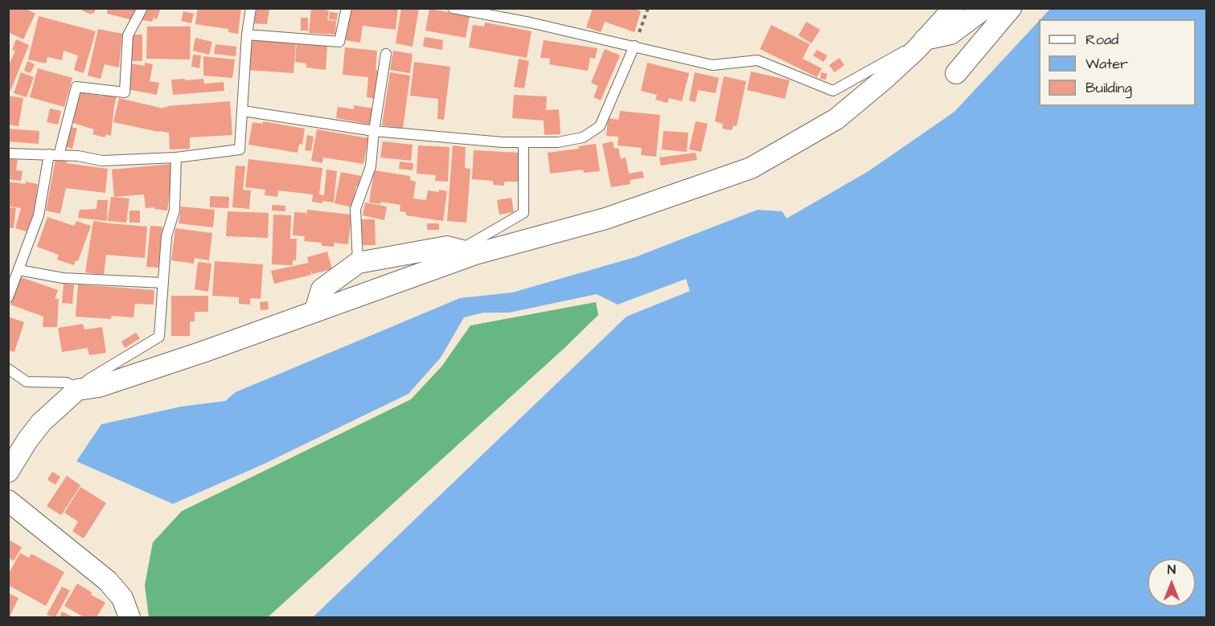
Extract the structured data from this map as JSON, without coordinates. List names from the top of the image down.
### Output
{
  "legend": ["Road", "Water", "Building"],
  "north": "top"
}
